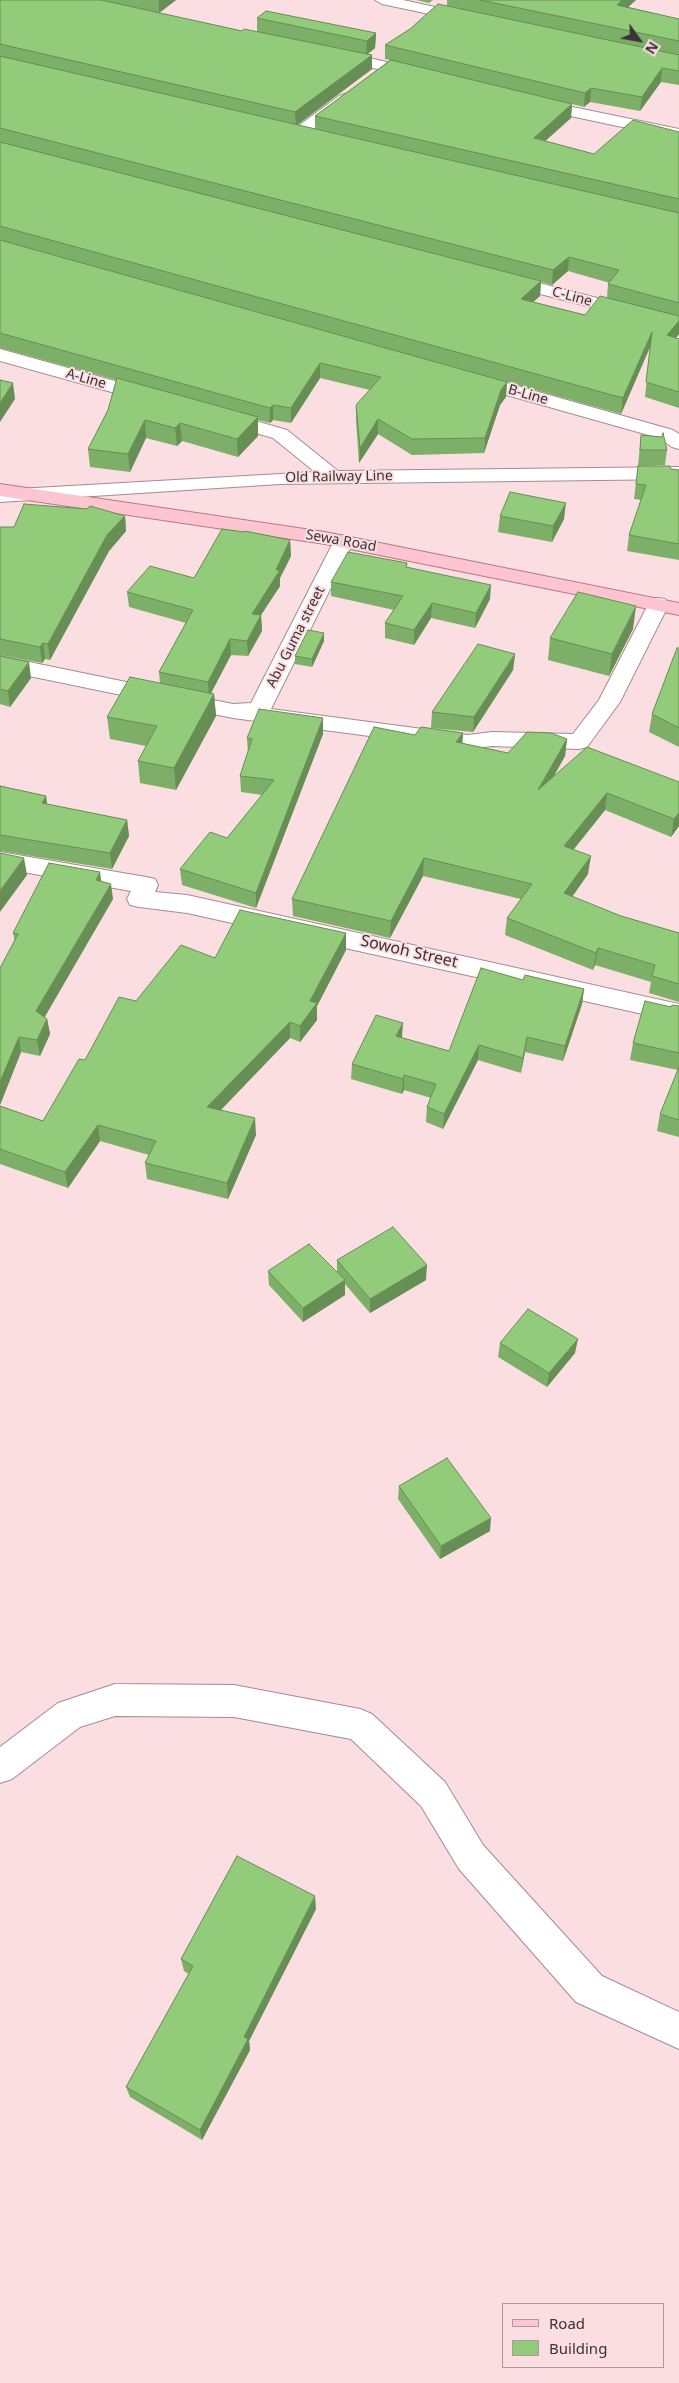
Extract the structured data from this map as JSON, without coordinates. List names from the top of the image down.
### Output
{
  "streets": {
    "main road": ["Sewa Road"],
    "street": [
      "C-Line",
      "A-Line",
      "B-Line",
      "Old Railway Line",
      "Abu Guma street",
      "Sowoh Street"
    ]
  },
  "crossings": [
    ["Old Railway Line", "Sewa Road"],
    ["Sewa Road", "Abu Guma street"]
  ],
  "legend": ["Road", "Building"],
  "north": "bottom right"
}
